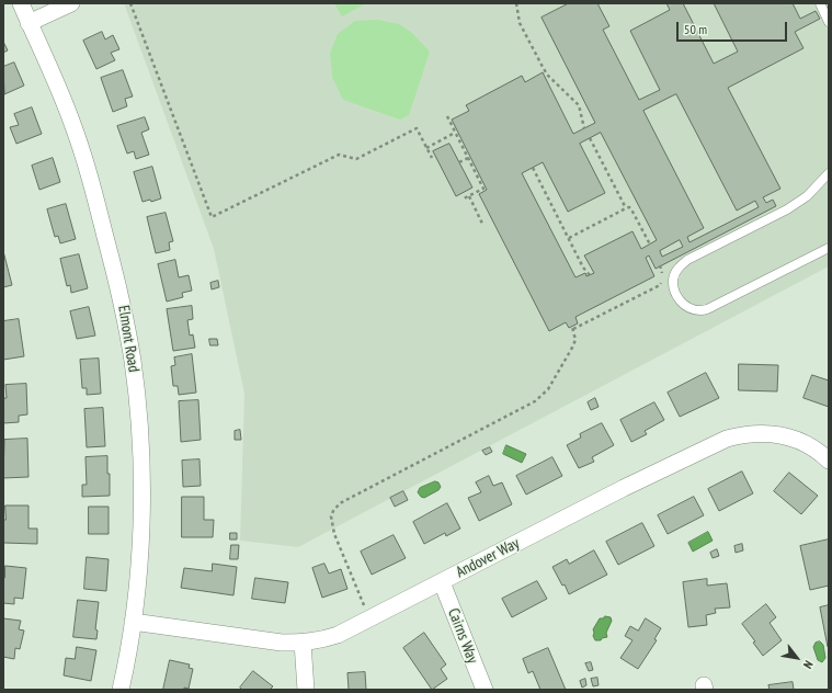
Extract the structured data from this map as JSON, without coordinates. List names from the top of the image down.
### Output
{
  "streets": {
    "street": ["Elmont Road", "Andover Way", "Cairns Way"]
  },
  "crossings": [
    ["Elmont Road", "Andover Way"],
    ["Andover Way", "Cairns Way"]
  ],
  "scale_bar": "50 m",
  "north": "bottom right"
}
